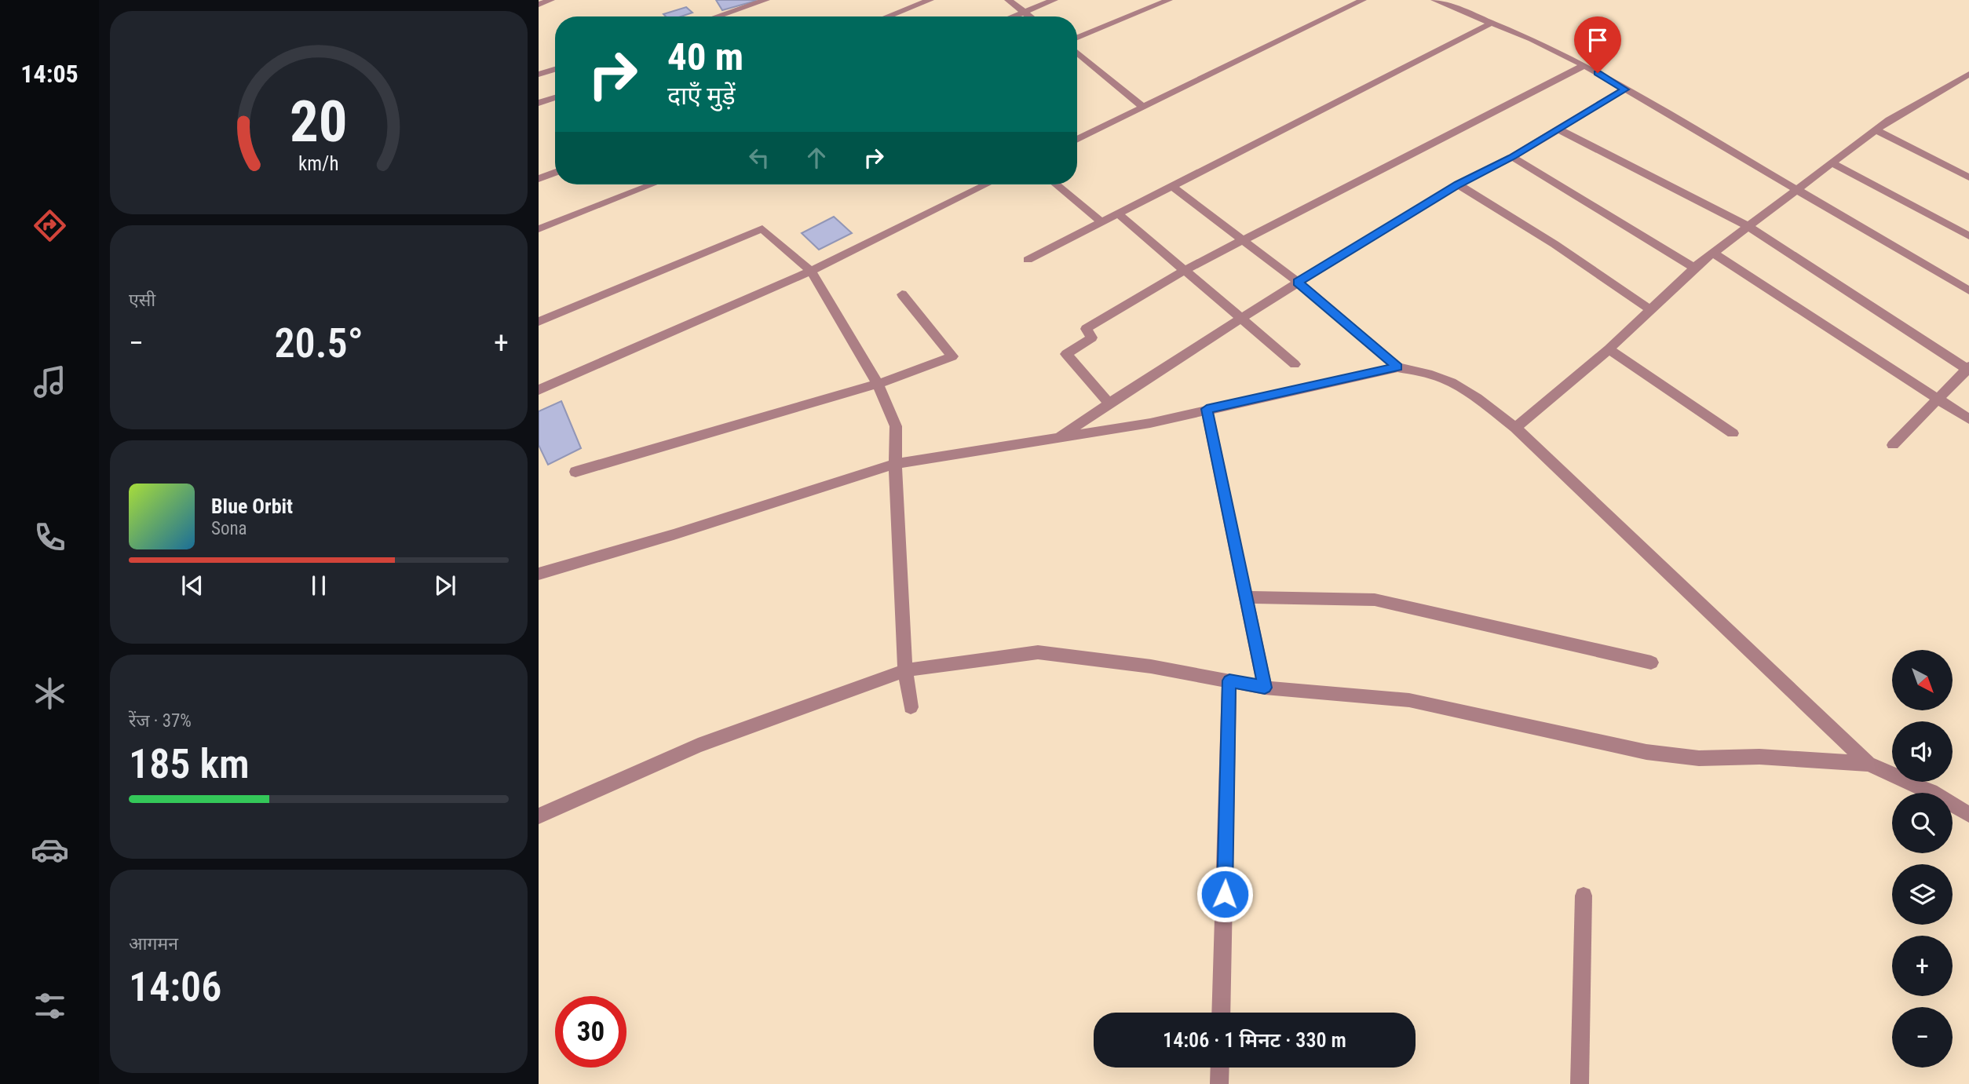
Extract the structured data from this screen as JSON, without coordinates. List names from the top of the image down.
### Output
{
  "north": "bottom right",
  "page": {
    "tabs": "14:05",
    "turn": ["40 m", "दाएँ मुड़ें"],
    "tile": [
      "एसी",
      ["रेंज · 37%", "185 km"],
      ["आगमन", "14:06"]
    ],
    "heat": ["−", "20.5°", "+"],
    "song": ["Blue Orbit", "Sona"],
    "map_buttons": ["+", "−"],
    "limit": "30",
    "trip": "14:06 · 1 मिनट · 330 m",
    "gauge": ["20", "km/h"]
  }
}
